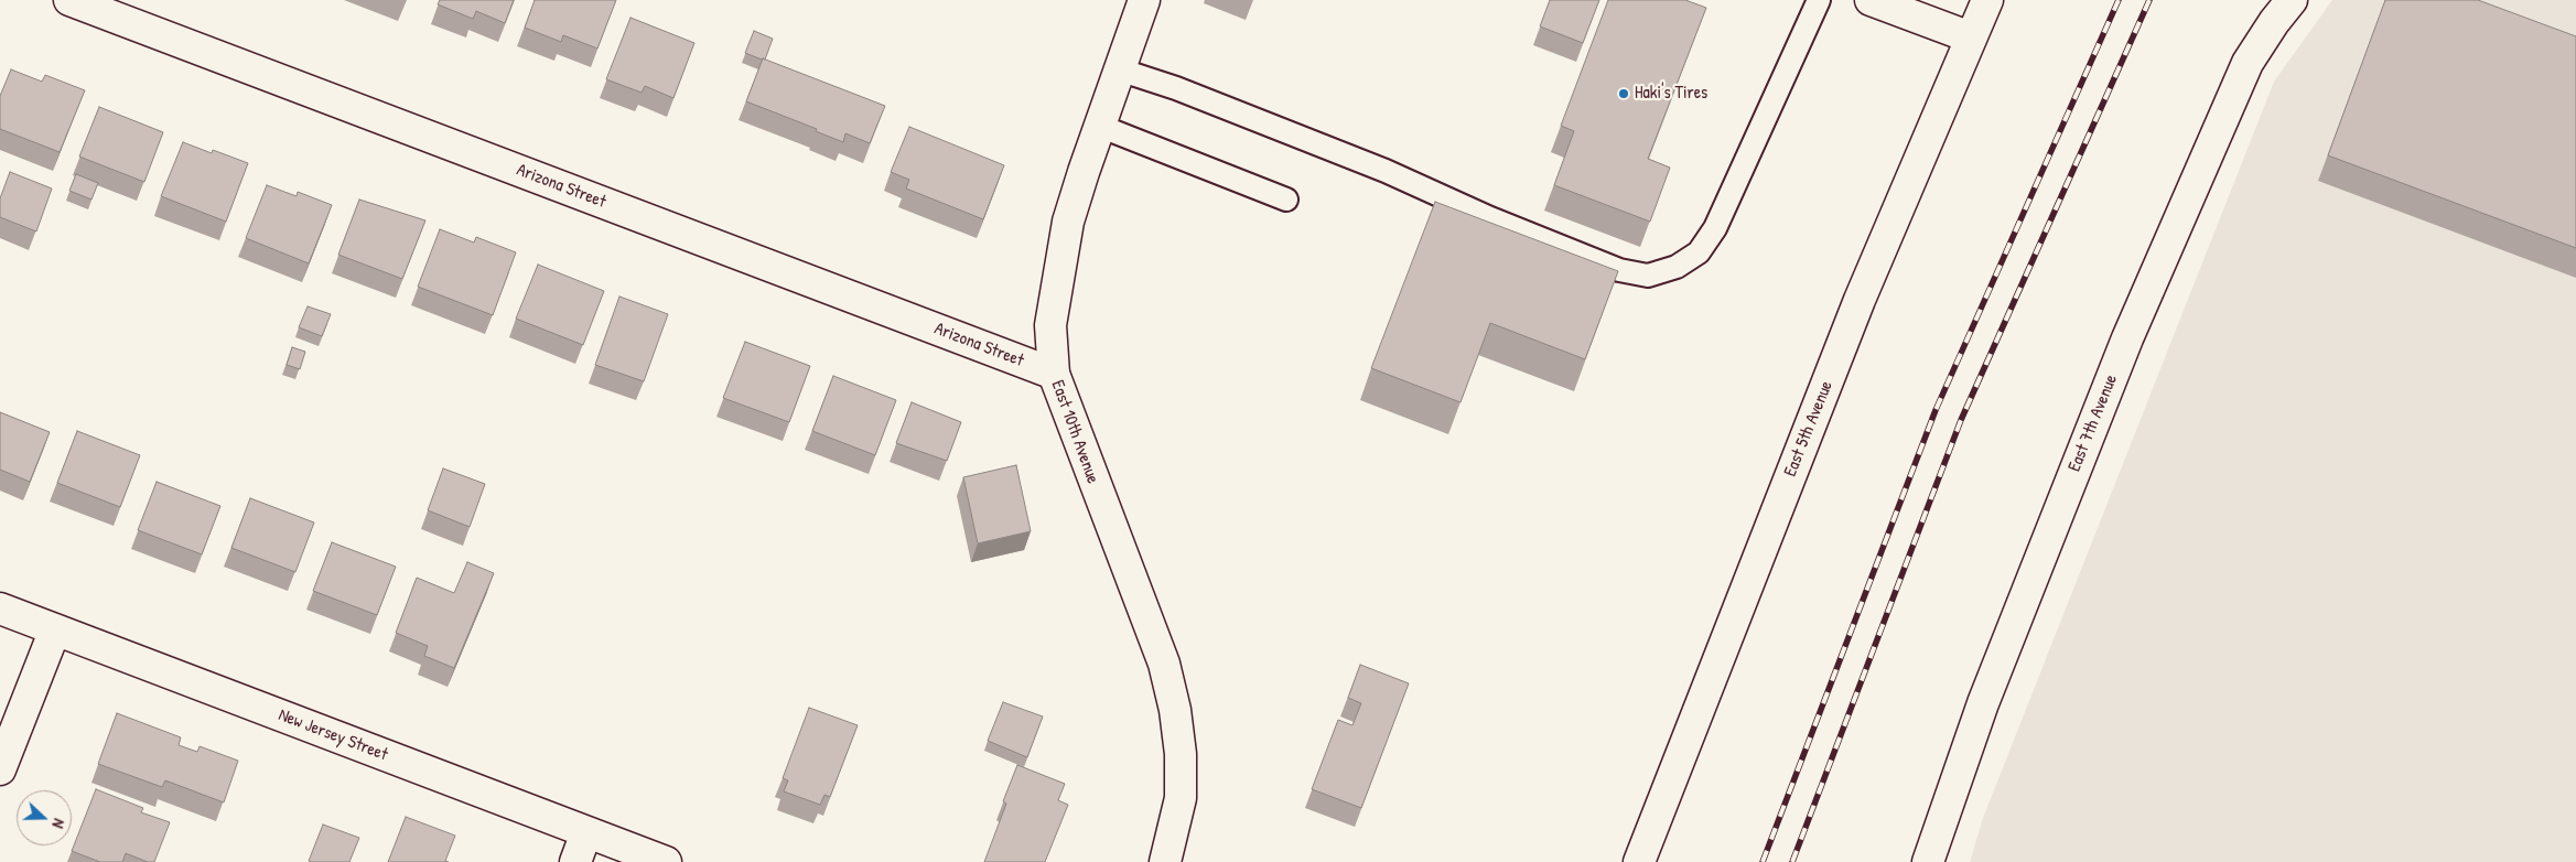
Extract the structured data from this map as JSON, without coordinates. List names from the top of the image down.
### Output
{
  "streets": {
    "street": [
      "Arizona Street",
      "East 7th Avenue",
      "East 5th Avenue",
      "East 10th Avenue",
      "New Jersey Street"
    ]
  },
  "crossings": [
    ["Arizona Street", "East 10th Avenue"]
  ],
  "places": ["Haki's Tires"],
  "north": "right"
}
